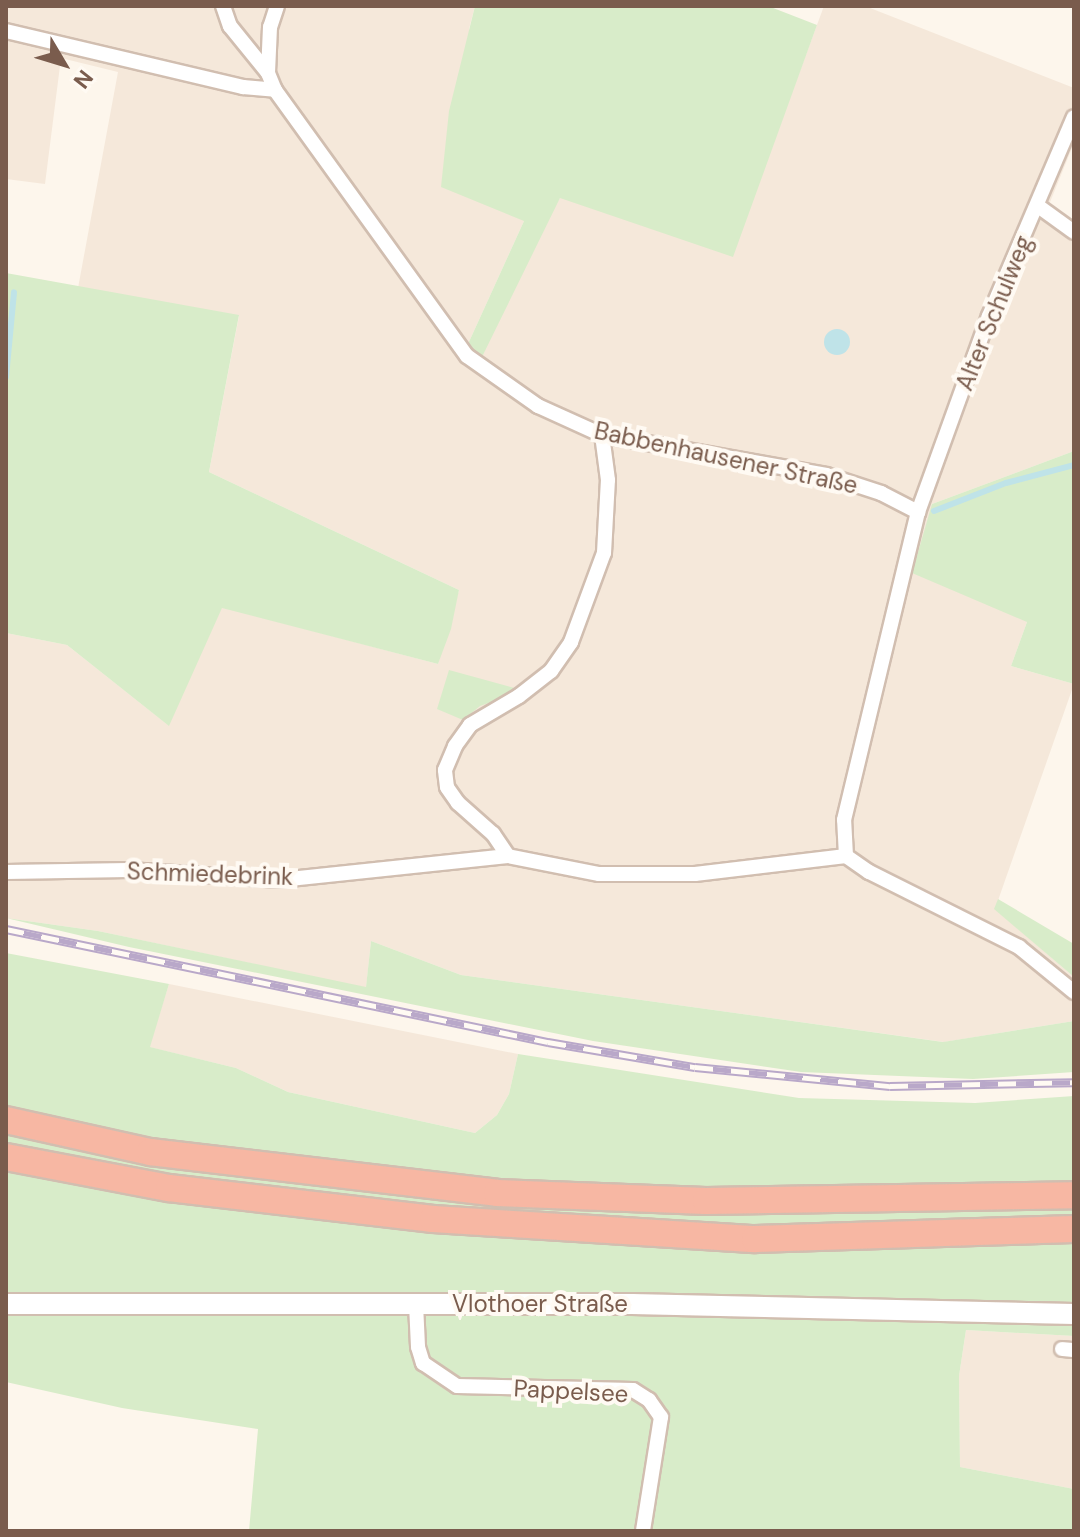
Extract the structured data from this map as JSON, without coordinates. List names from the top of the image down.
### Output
{
  "streets": {
    "main road": ["Vlothoer Straße"],
    "street": [
      "Alter Schulweg",
      "Babbenhausener Straße",
      "Schmiedebrink",
      "Pappelsee"
    ]
  },
  "crossings": [
    ["Alter Schulweg", "Babbenhausener Straße"],
    ["Vlothoer Straße", "Pappelsee"]
  ],
  "north": "bottom right"
}
